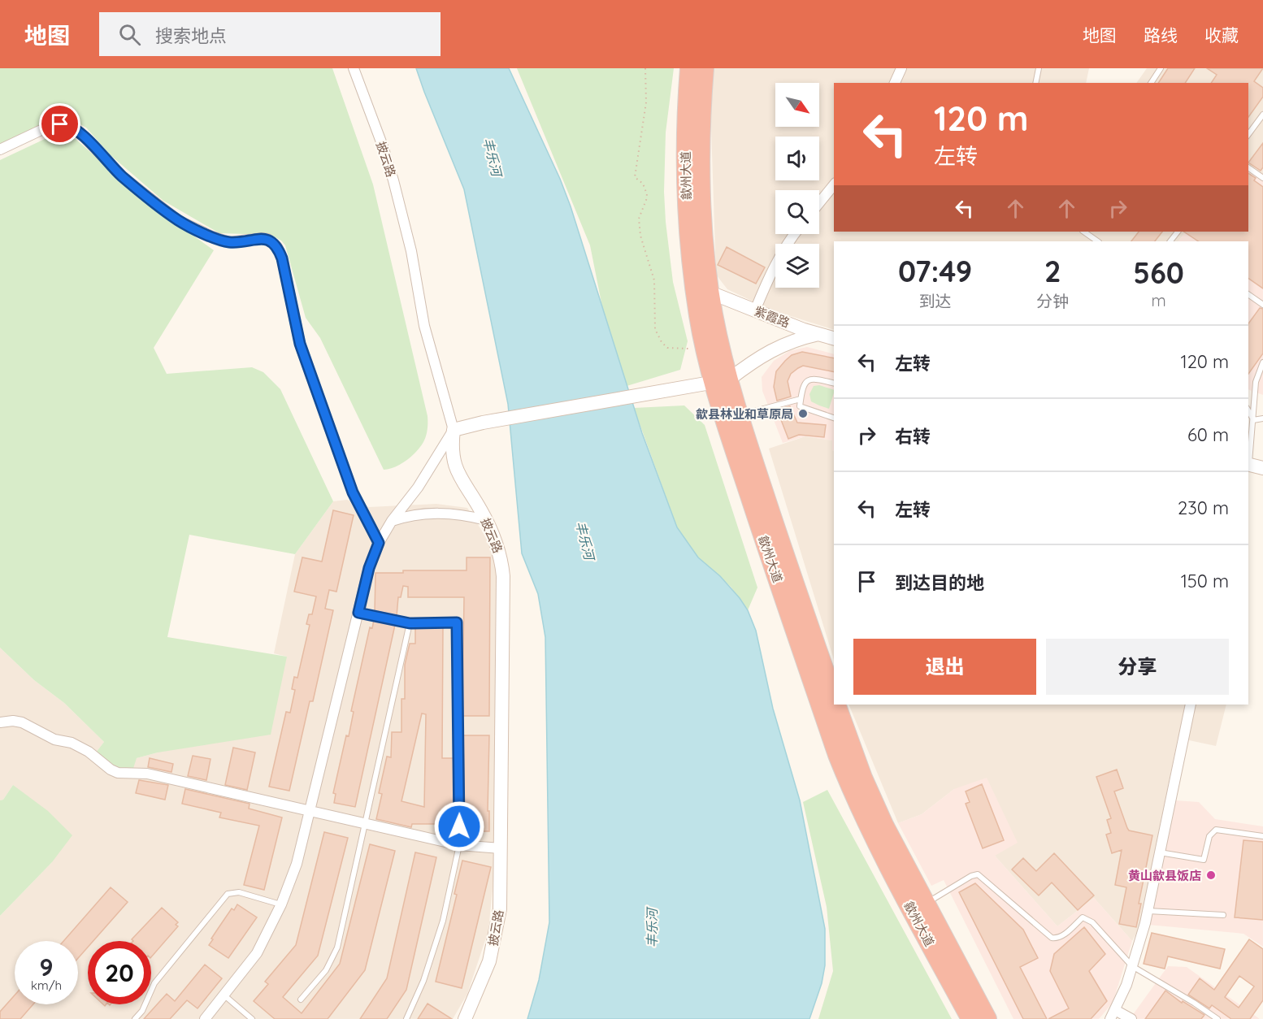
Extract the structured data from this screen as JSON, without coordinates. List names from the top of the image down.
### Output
{
  "streets": {
    "highway": ["歙州大道"],
    "street": ["披云路", "紫霞路"]
  },
  "crossings": [
    ["歙州大道", "紫霞路"]
  ],
  "water": ["丰乐河"],
  "places": ["歙县林业和草原局", "黄山歙县饭店"],
  "north": "bottom right",
  "page": {
    "header": "地图",
    "search": "搜索地点",
    "nav": ["地图", "路线", "收藏"],
    "turn": ["120 m", "左转"],
    "eta": [
      "07:49",
      "到达",
      "2",
      "分钟",
      "560",
      "m"
    ],
    "list": [
      {
        "name": "左转",
        "value": "120 m"
      },
      {
        "name": "右转",
        "value": "60 m"
      },
      {
        "name": "左转",
        "value": "230 m"
      },
      {
        "name": "到达目的地",
        "value": "150 m"
      }
    ],
    "buttons": ["退出", "分享"],
    "speed": "9 km/h",
    "limit": "20"
  }
}
